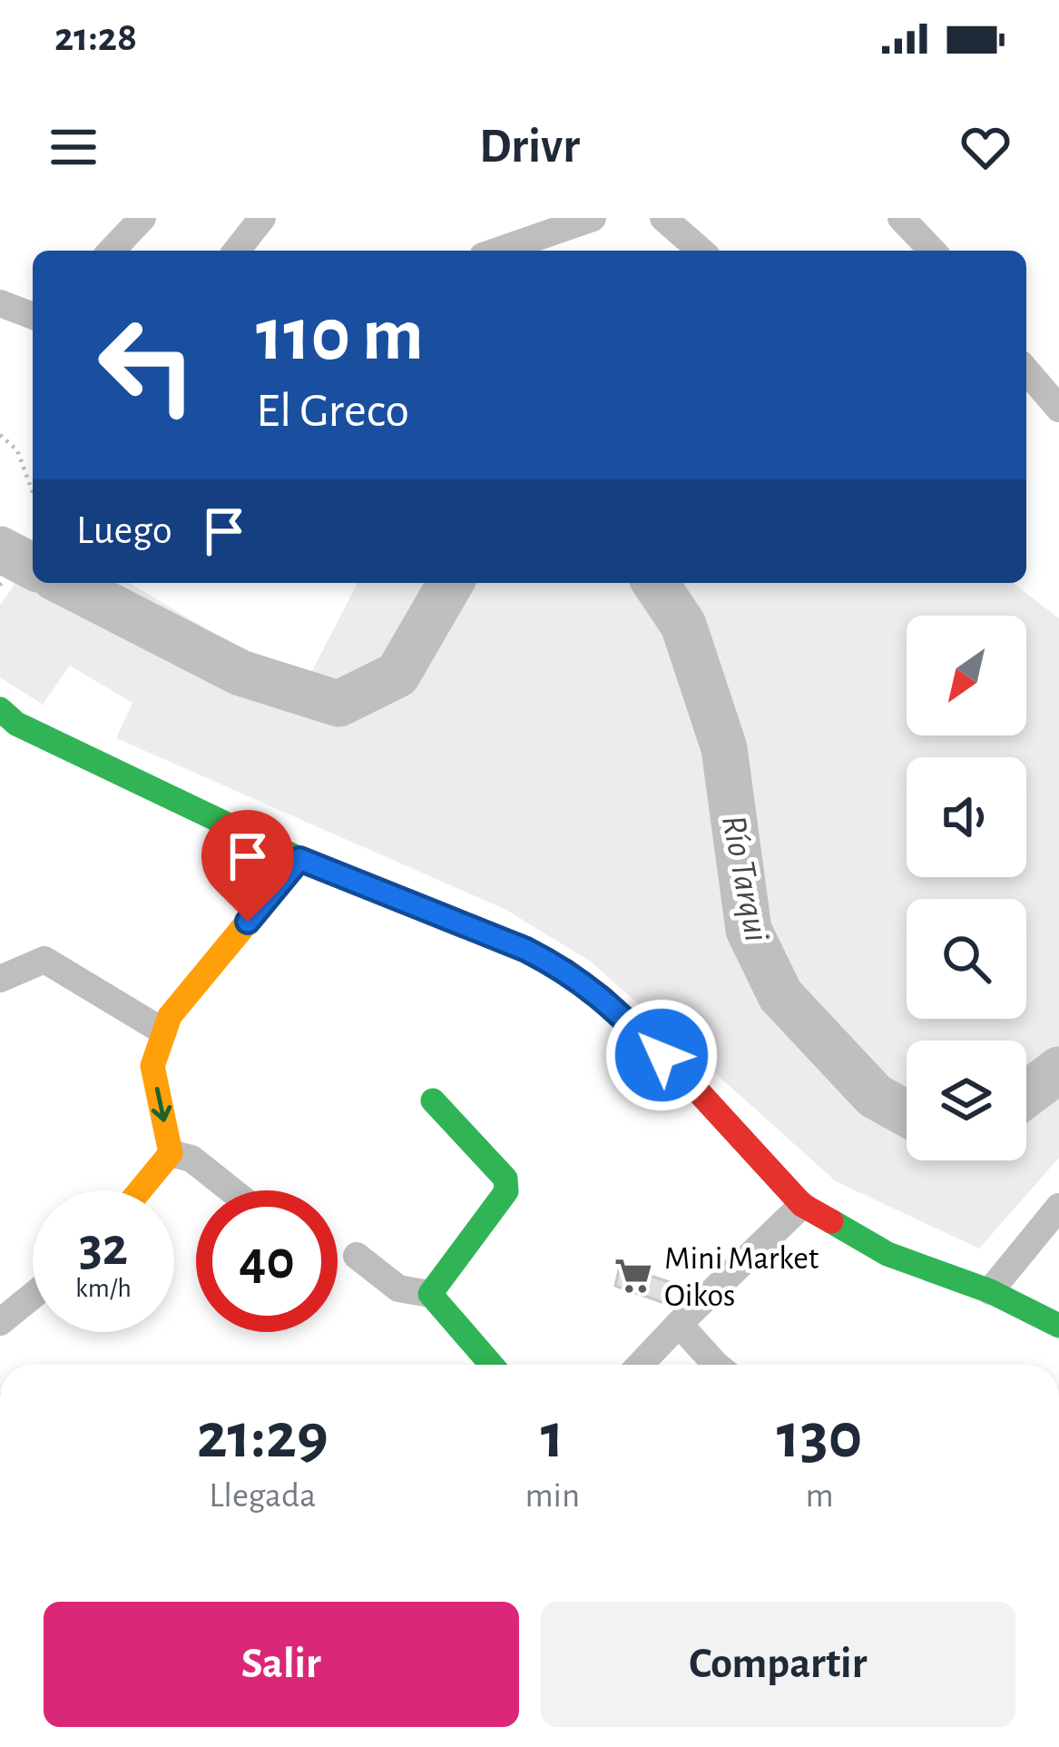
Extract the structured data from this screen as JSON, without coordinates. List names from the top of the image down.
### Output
{
  "water": ["Río Tarqui"],
  "places": {
    "supermarket": ["Mini Market Oikos"]
  },
  "north": "bottom left",
  "page": {
    "status": "21:28",
    "header": "Drivr",
    "turn": ["110 m", "El Greco"],
    "then": "Luego",
    "speed": "32 km/h",
    "limit": "40",
    "eta": [
      "21:29",
      "Llegada",
      "1",
      "min",
      "130",
      "m"
    ],
    "buttons": ["Salir", "Compartir"]
  }
}
